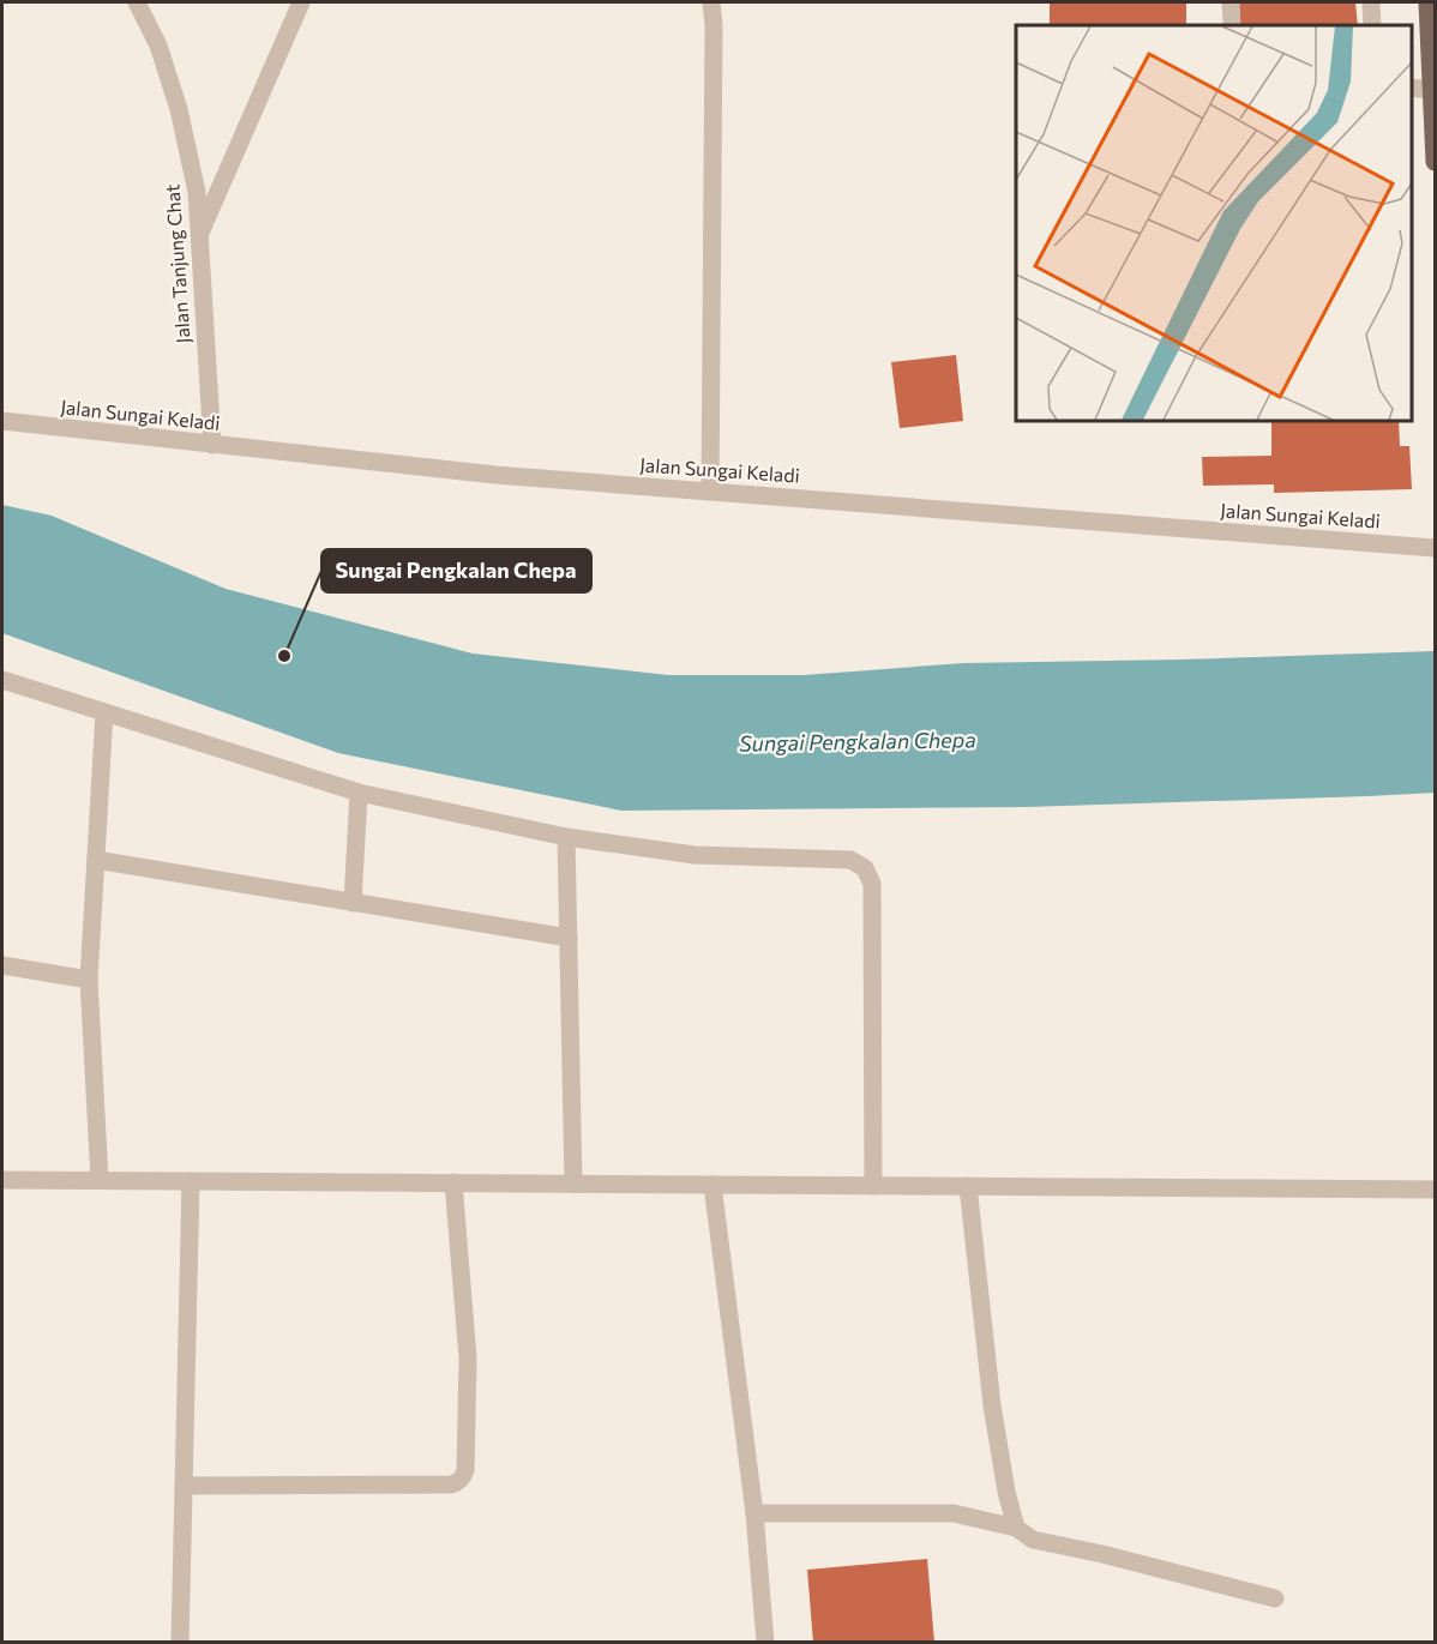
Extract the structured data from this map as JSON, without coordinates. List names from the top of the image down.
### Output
{
  "streets": {
    "street": ["Jalan Tanjung Chat", "Jalan Sungai Keladi"]
  },
  "crossings": [
    ["Jalan Tanjung Chat", "Jalan Sungai Keladi"]
  ],
  "water": ["Sungai Pengkalan Chepa"],
  "places": ["Sungai Pengkalan Chepa"]
}
